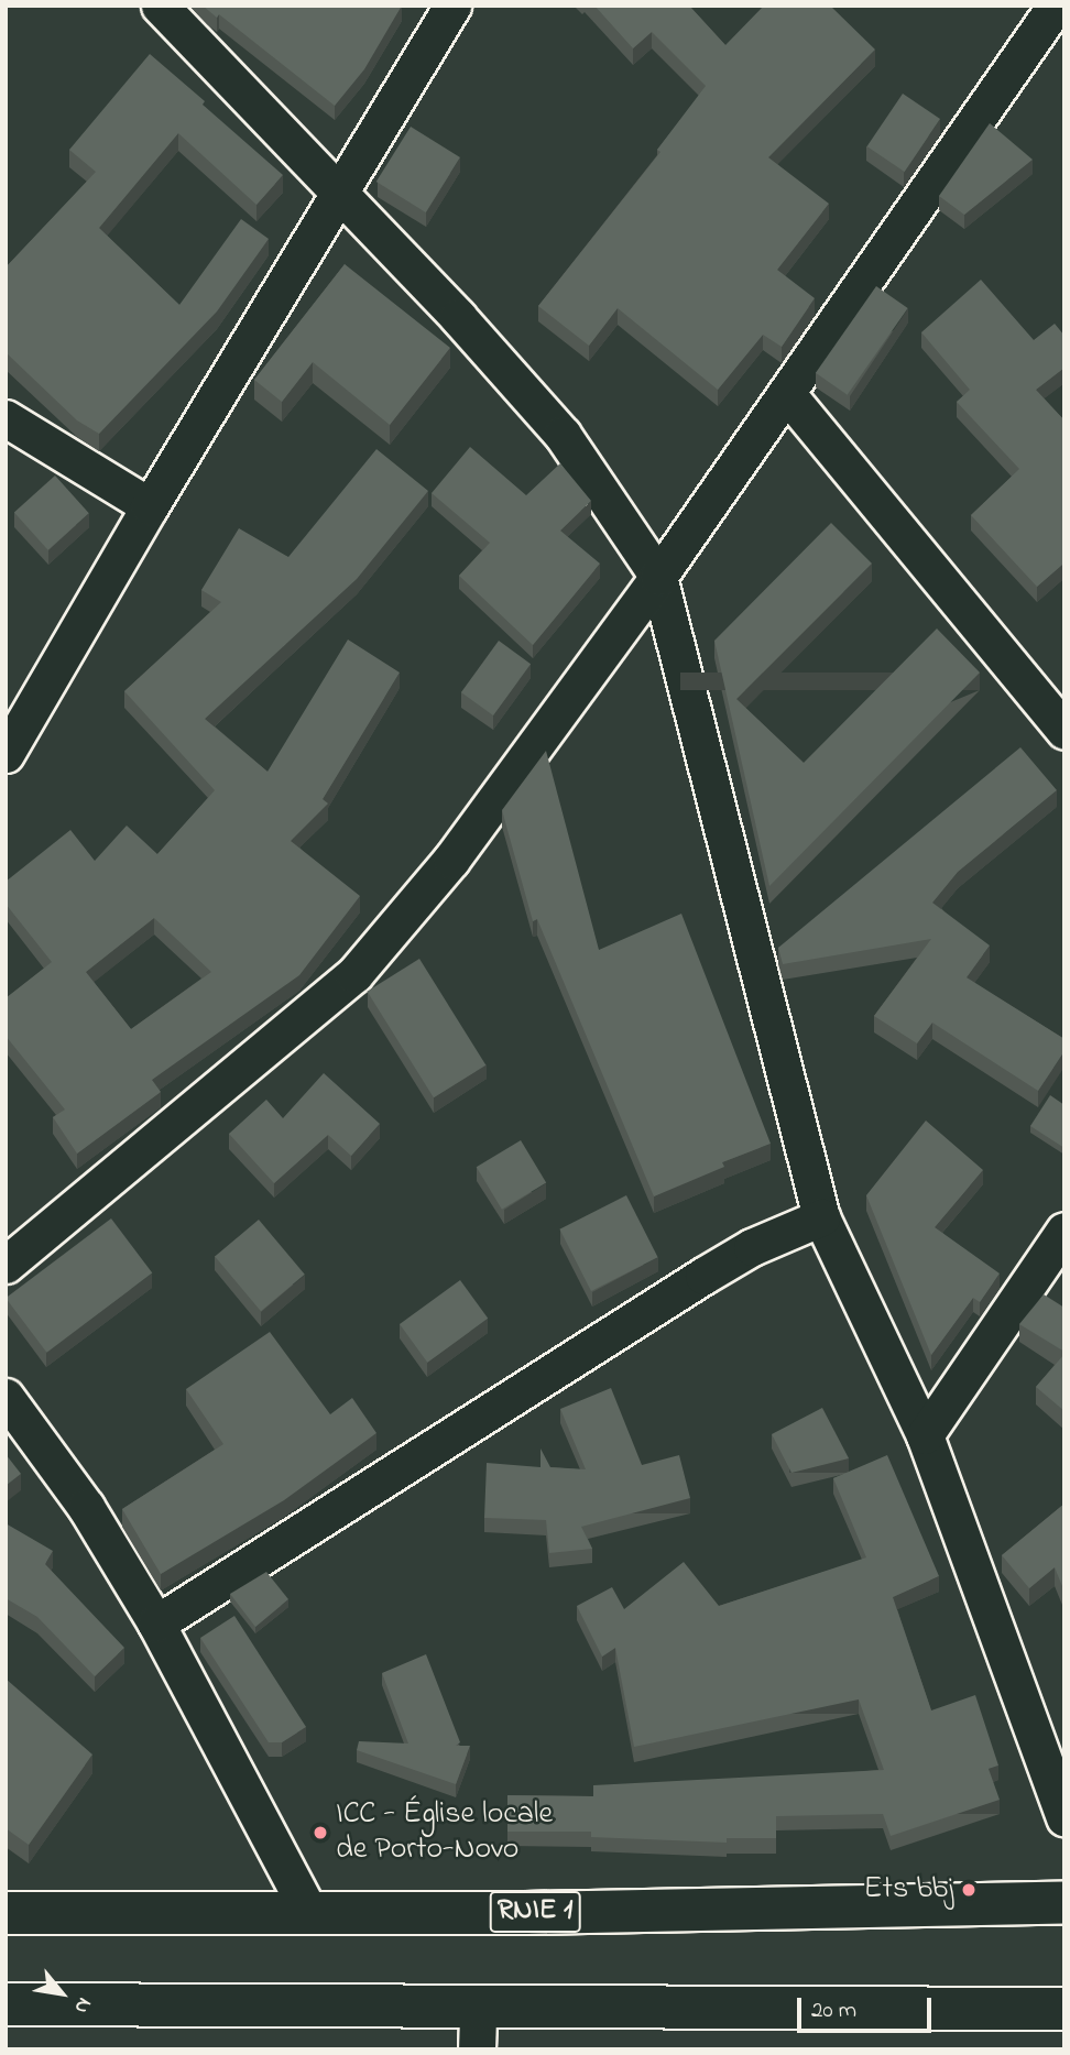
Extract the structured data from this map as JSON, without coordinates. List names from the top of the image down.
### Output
{
  "streets": {
    "highway": ["RNIE 1"]
  },
  "places": ["ICC - Église locale de Porto-Novo", "Ets bbj"],
  "scale_bar": "20 m",
  "north": "bottom right"
}
